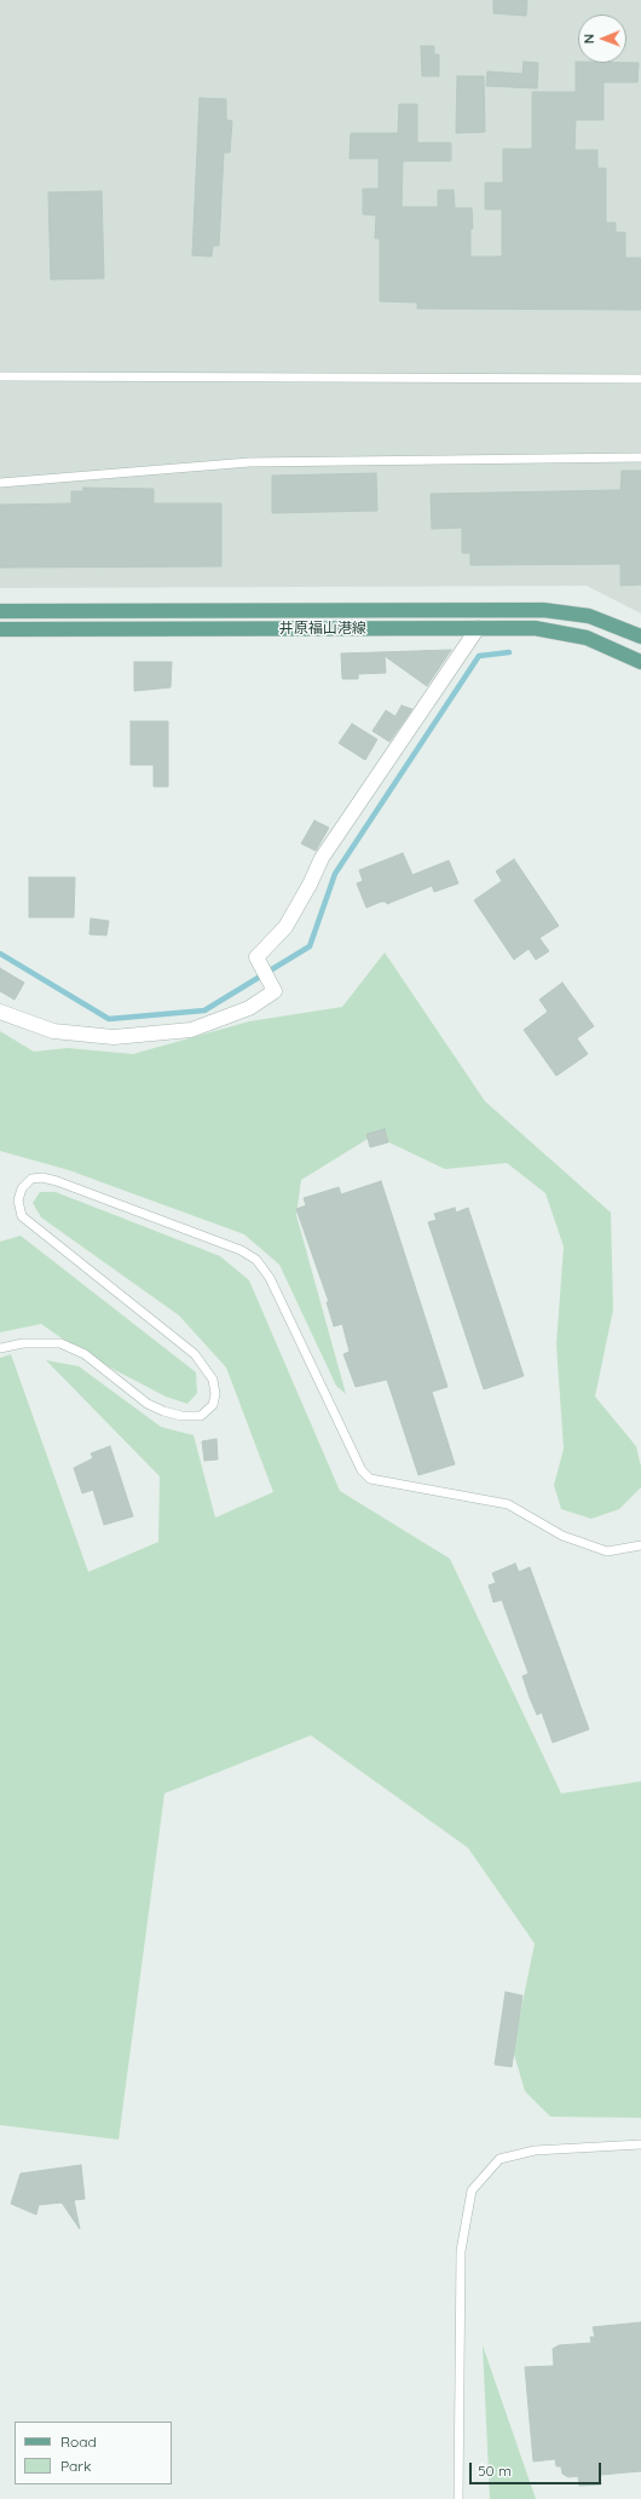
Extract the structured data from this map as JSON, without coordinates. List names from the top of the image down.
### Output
{
  "streets": {
    "main road": ["井原福山港線"]
  },
  "legend": ["Road", "Park"],
  "scale_bar": "50 m",
  "north": "left"
}
